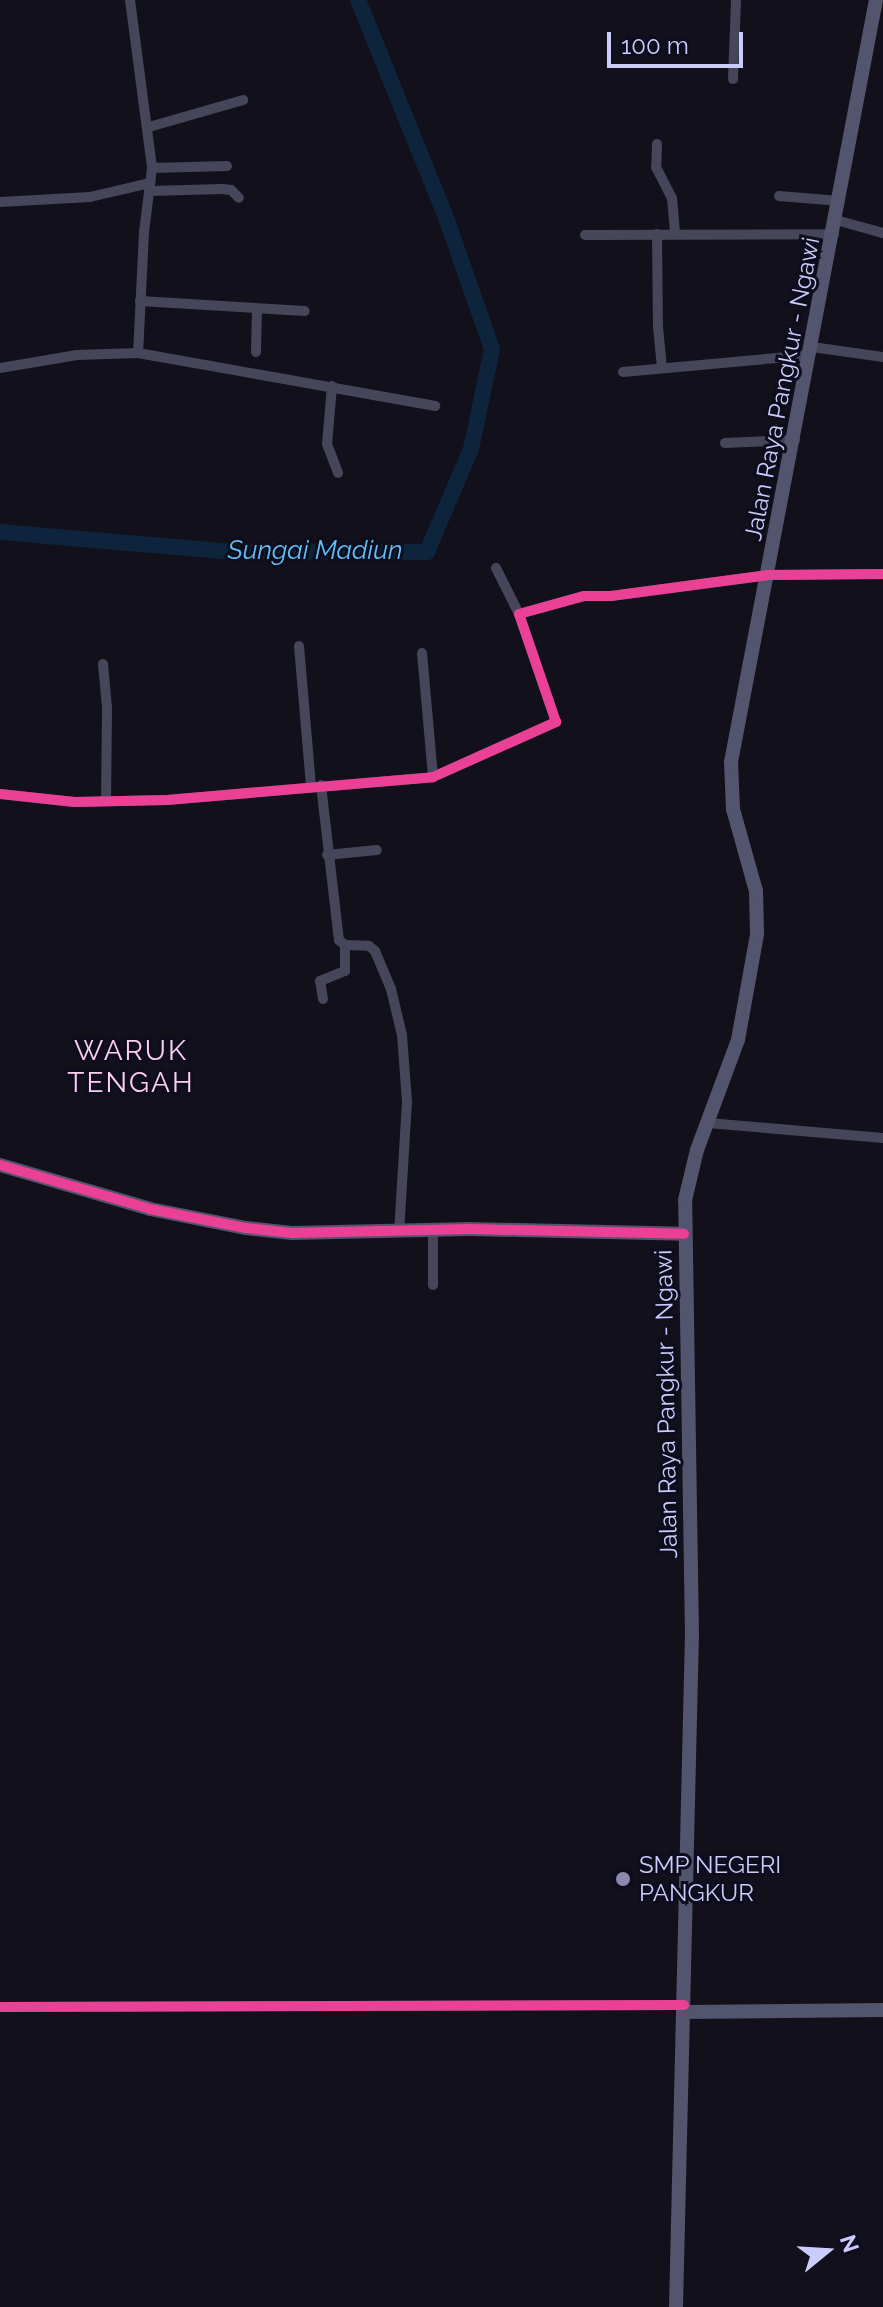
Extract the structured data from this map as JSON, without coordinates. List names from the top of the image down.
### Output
{
  "streets": {
    "main road": ["Jalan Raya Pangkur - Ngawi"]
  },
  "districts": ["WARUK TENGAH"],
  "water": ["Sungai Madiun"],
  "places": ["SMP NEGERI PANGKUR"],
  "scale_bar": "100 m",
  "north": "right"
}
